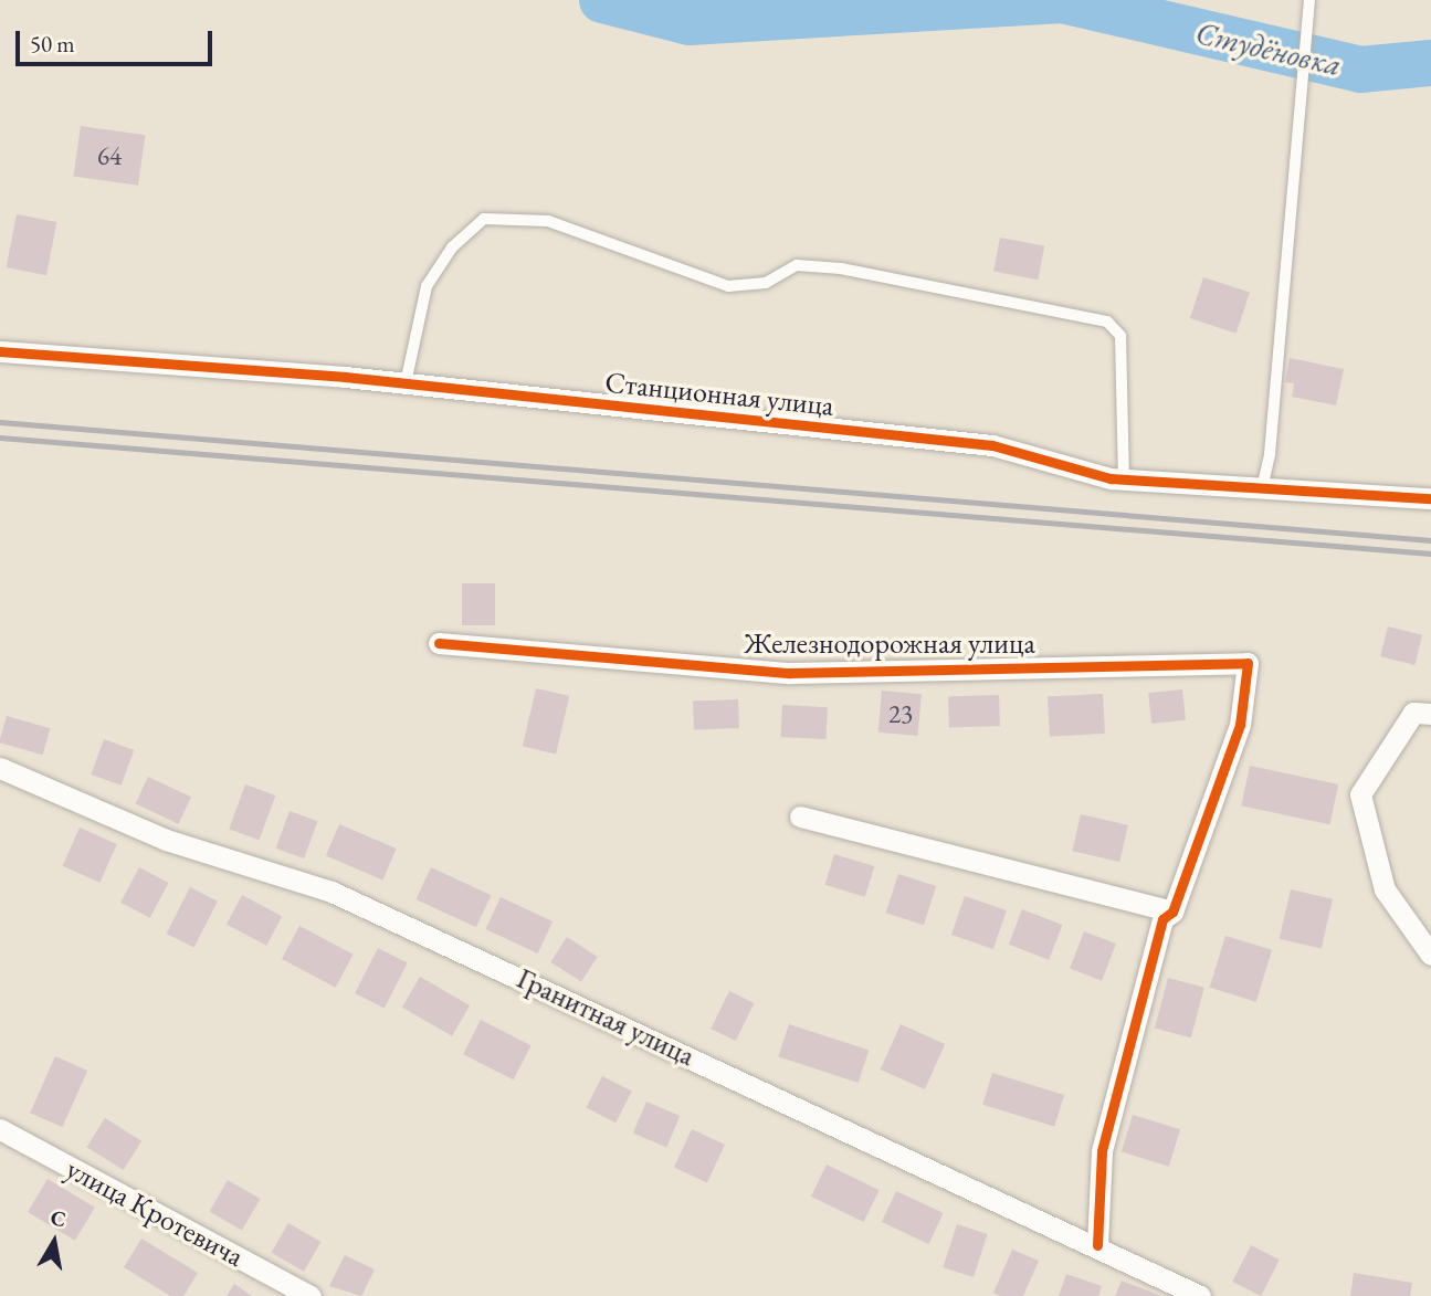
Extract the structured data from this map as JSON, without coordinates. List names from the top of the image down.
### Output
{
  "streets": {
    "street": [
      "Станционная улица",
      "Железнодорожная улица",
      "Гранитная улица",
      "улица Кротевича"
    ]
  },
  "water": ["Студёновка"],
  "house_numbers": ["64", "23"],
  "scale_bar": "50 m",
  "north": "top"
}
